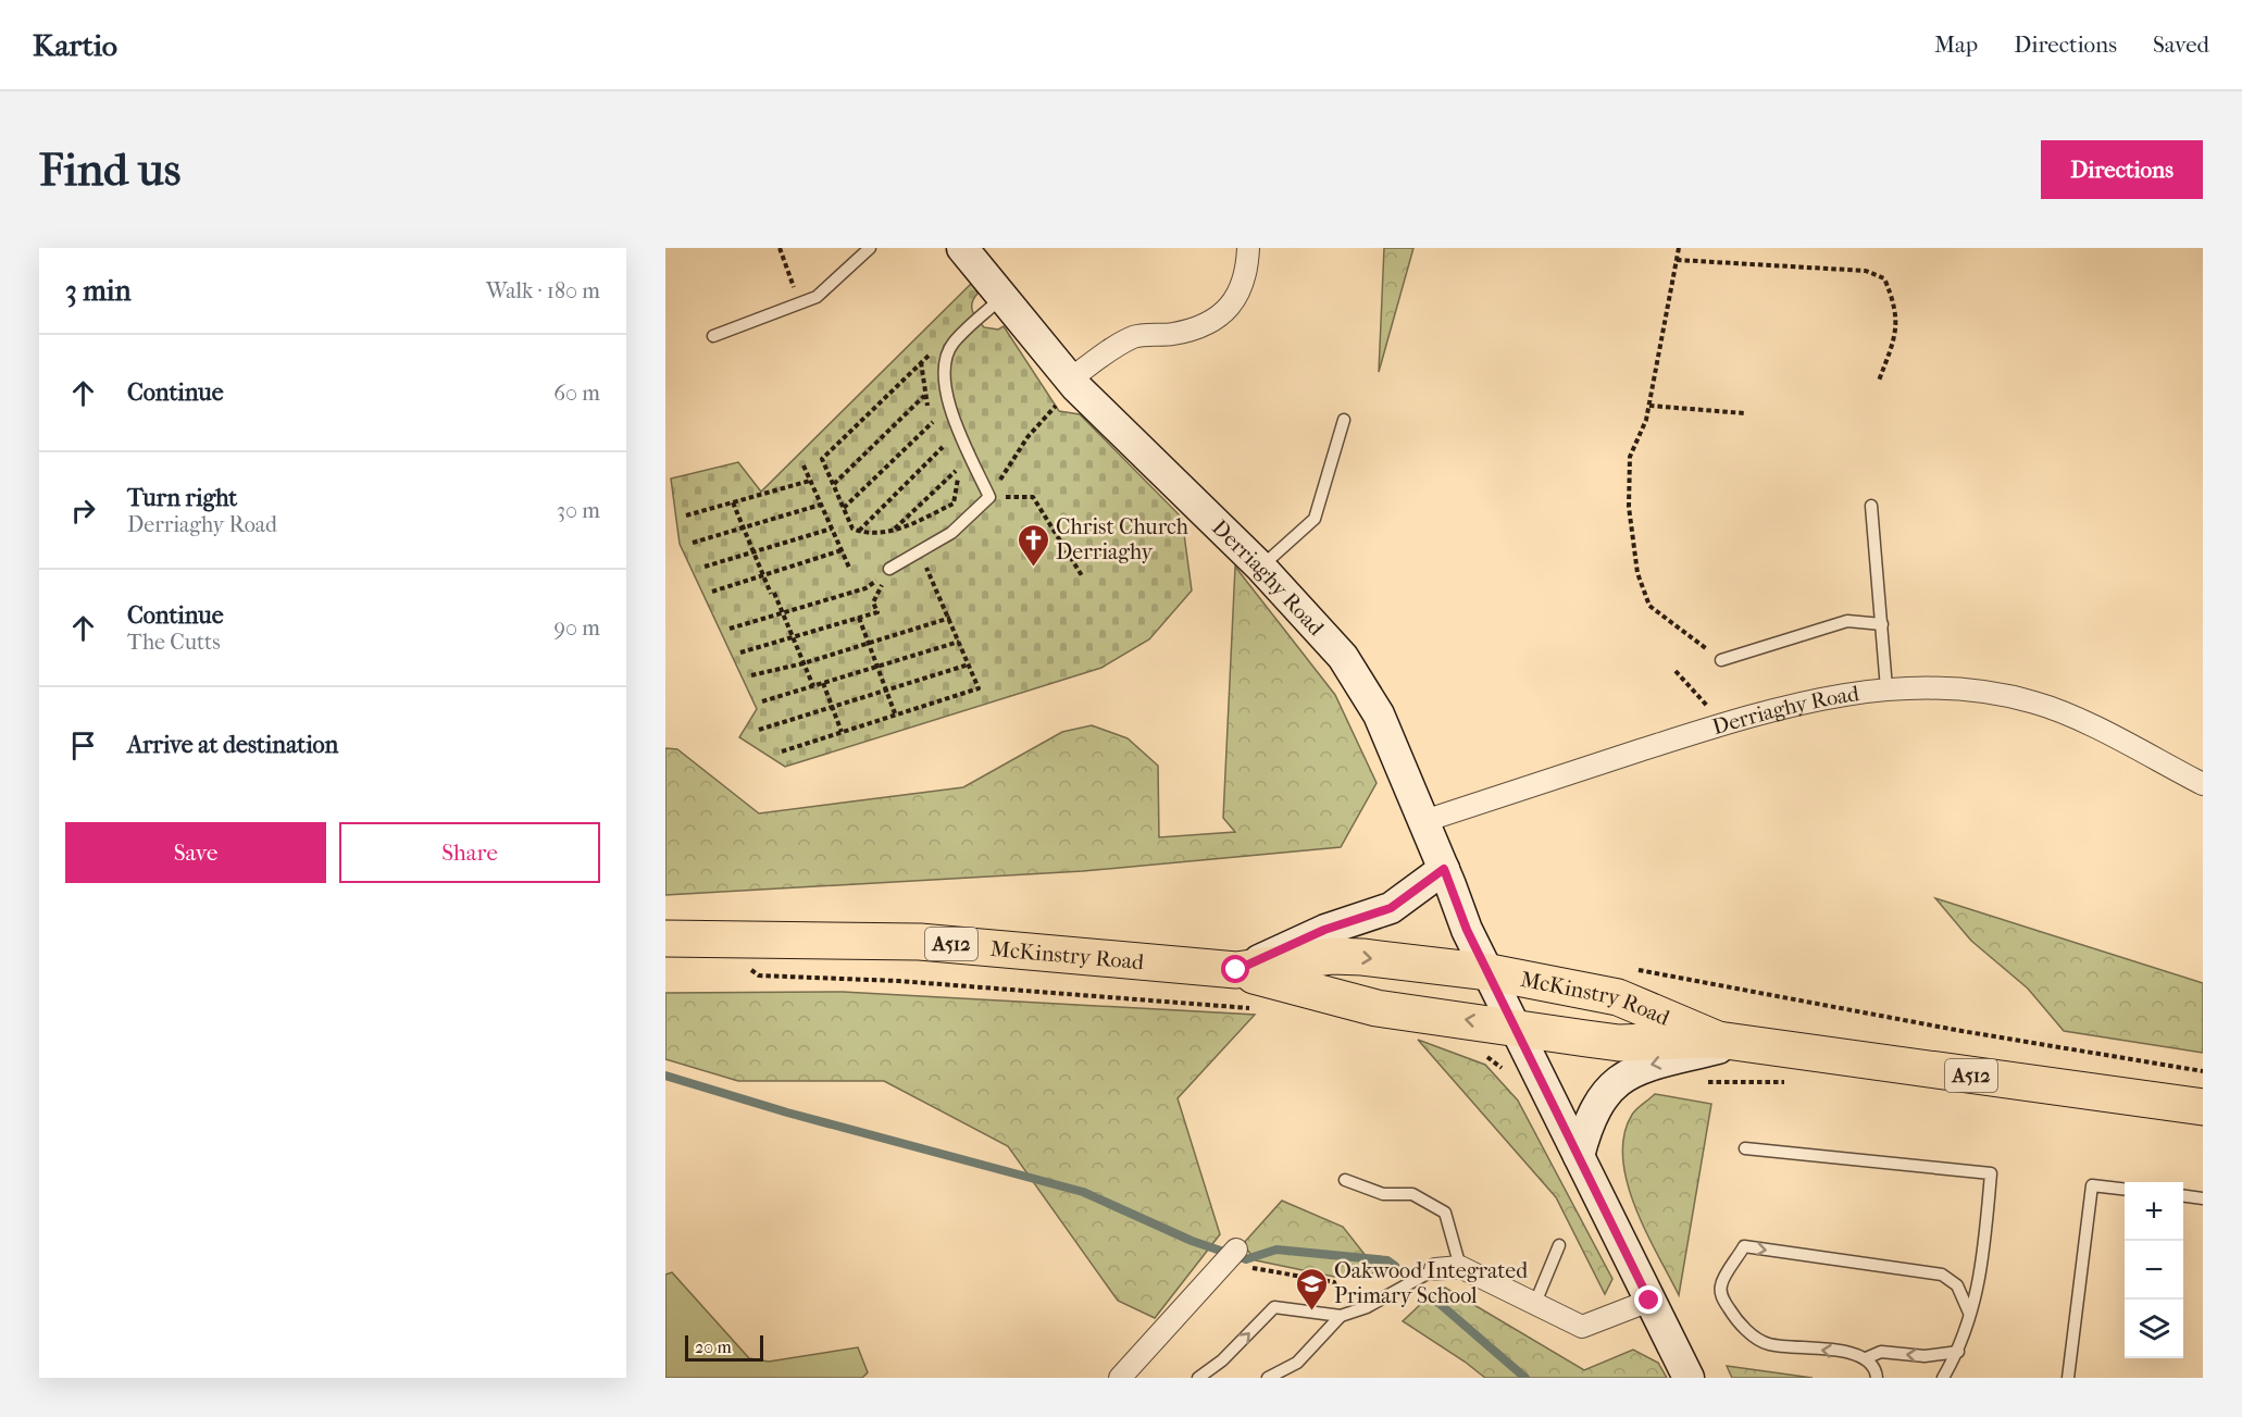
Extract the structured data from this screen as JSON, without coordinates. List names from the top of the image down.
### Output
{
  "streets": {
    "highway": ["A512", "McKinstry Road"],
    "street": ["Derriaghy Road"]
  },
  "crossings": [
    ["Derriaghy Road", "McKinstry Road"]
  ],
  "places": {
    "church": ["Christ Church Derriaghy"],
    "school or university": ["Oakwood Integrated Primary School"]
  },
  "scale_bar": "20 m",
  "page": {
    "header": "Kartio",
    "nav": ["Map", "Directions", "Saved"],
    "buttons": [
      "Directions",
      ["Save", "Share"]
    ],
    "title": "Find us",
    "heading": ["3 min", "Walk · 180 m"],
    "list": [
      ["Continue", "60 m"],
      ["Turn right", "Derriaghy Road", "30 m"],
      ["Continue", "The Cutts", "90 m"],
      "Arrive at destination"
    ],
    "map_buttons": ["+", "−"],
    "scale": "20 m"
  }
}
